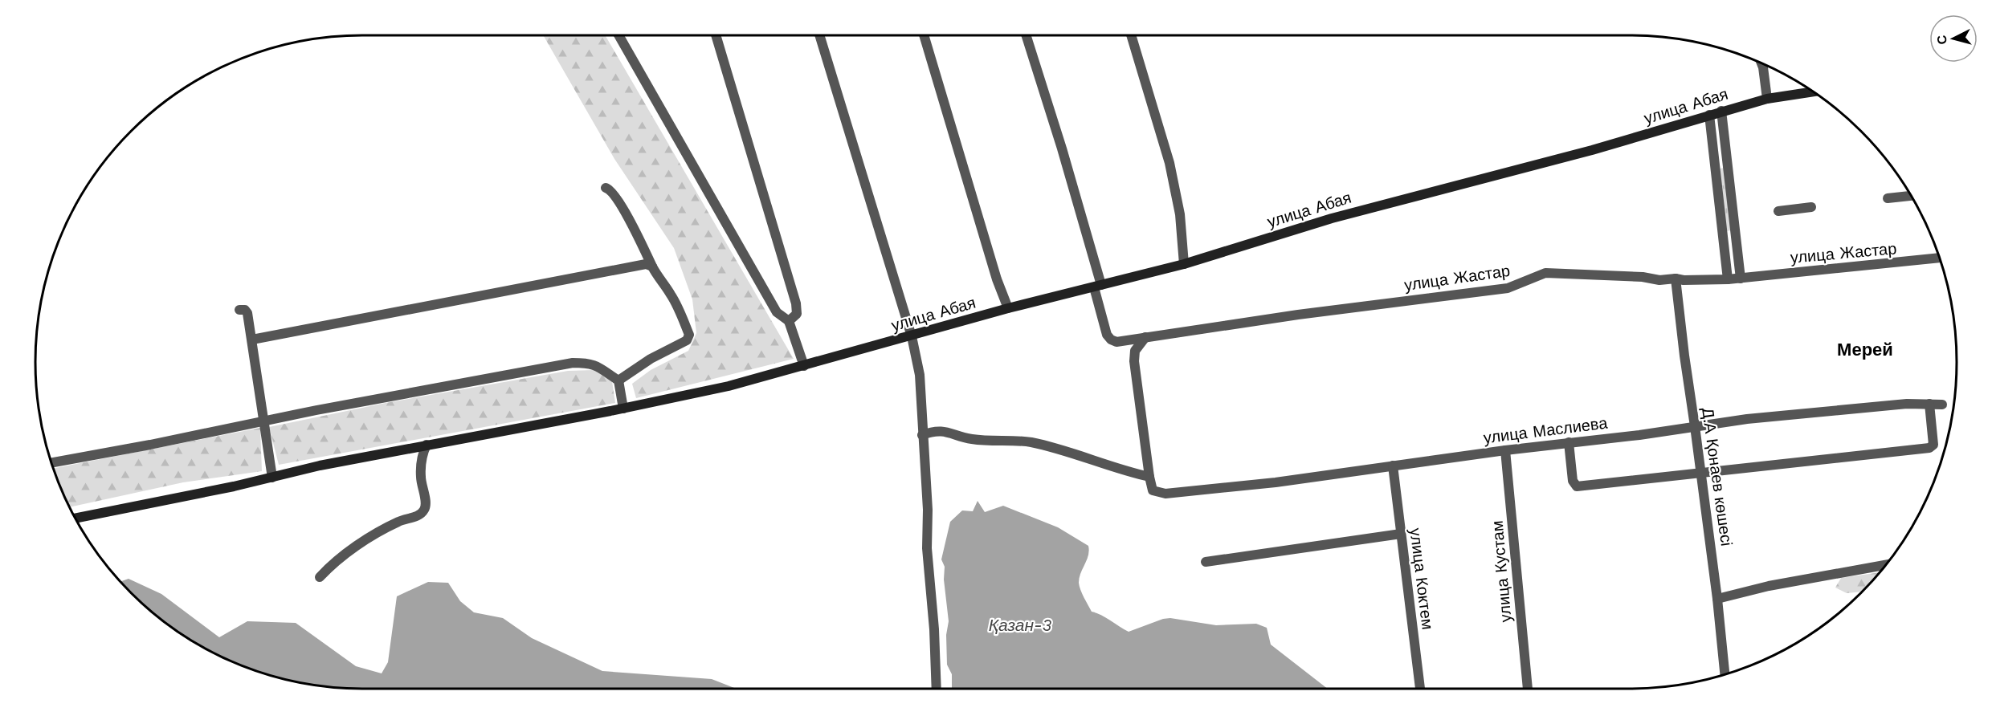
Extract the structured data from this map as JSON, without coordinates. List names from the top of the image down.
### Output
{
  "streets": {
    "main road": ["улица Абая"],
    "street": [
      "улица Жастар",
      "улица Маслиева",
      "Д.А Қонаев көшесі",
      "улица Кустам",
      "улица Коктем"
    ]
  },
  "crossings": [
    ["улица Абая", "улица Жастар"],
    ["улица Жастар", "Д.А Қонаев көшесі"],
    ["улица Маслиева", "Д.А Қонаев көшесі"],
    ["улица Маслиева", "улица Кустам"],
    ["улица Маслиева", "улица Коктем"]
  ],
  "districts": ["Мерей"],
  "water": ["Қазан-3"],
  "north": "left"
}
